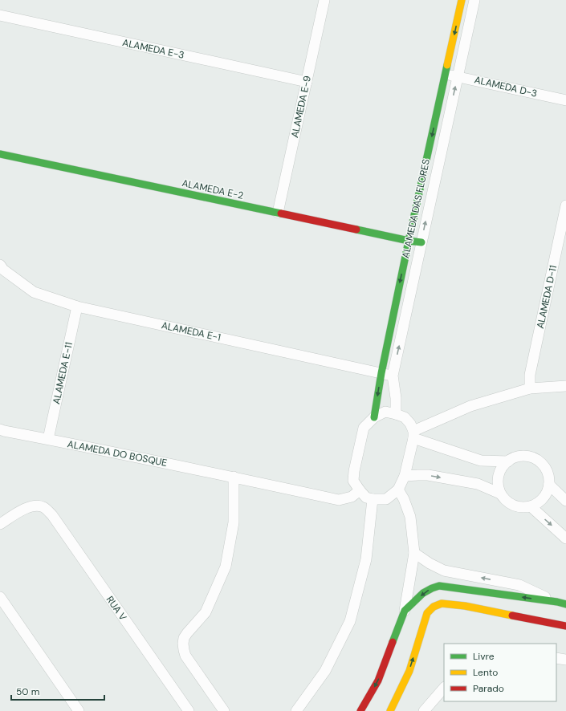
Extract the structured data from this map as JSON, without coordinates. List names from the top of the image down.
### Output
{
  "streets": {
    "street": [
      "ALAMEDA E-3",
      "ALAMEDA D-3",
      "ALAMEDA E-9",
      "ALAMEDA E-2",
      "ALAMEDA DAS FLORES",
      "ALAMEDA D-11",
      "ALAMEDA E-1",
      "ALAMEDA E-11",
      "ALAMEDA DO BOSQUE",
      "RUA V"
    ]
  },
  "crossings": [
    ["ALAMEDA E-3", "ALAMEDA E-9"],
    ["ALAMEDA D-3", "ALAMEDA DAS FLORES"],
    ["ALAMEDA E-9", "ALAMEDA E-2"],
    ["ALAMEDA E-2", "ALAMEDA DAS FLORES"],
    ["ALAMEDA DAS FLORES", "ALAMEDA E-1"],
    ["ALAMEDA DAS FLORES", "ALAMEDA DO BOSQUE"],
    ["ALAMEDA E-1", "ALAMEDA E-11"],
    ["ALAMEDA E-11", "ALAMEDA DO BOSQUE"]
  ],
  "legend": ["Livre", "Lento", "Parado"],
  "scale_bar": "50 m"
}
